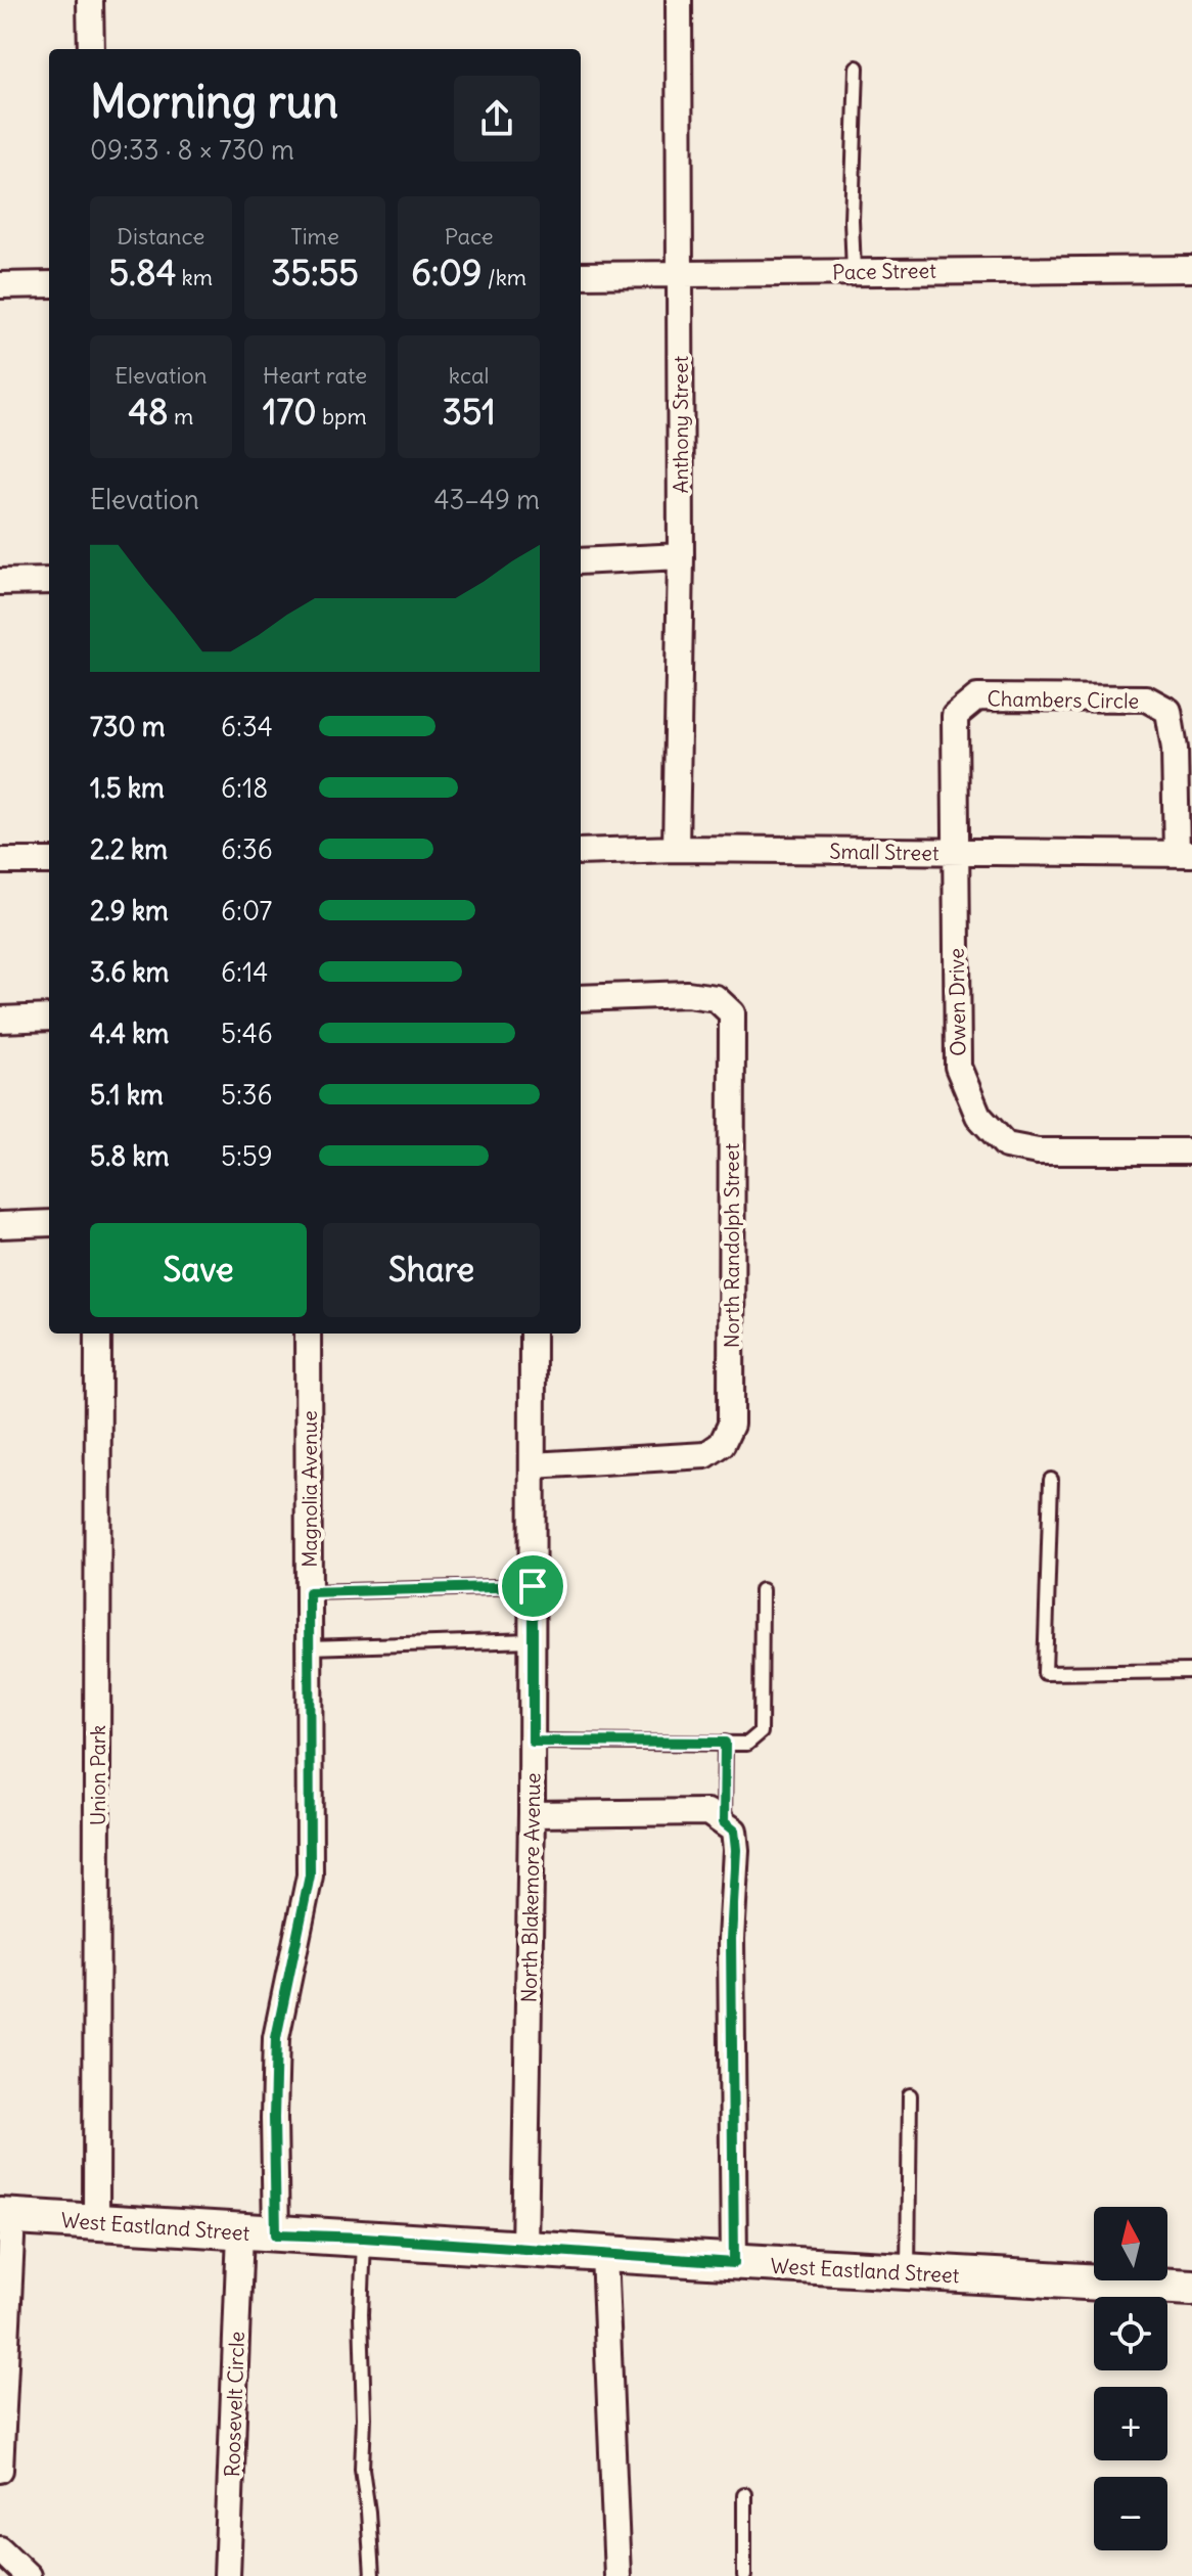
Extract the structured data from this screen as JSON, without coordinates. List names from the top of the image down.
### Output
{
  "streets": {
    "street": [
      "Pace Street",
      "Anthony Street",
      "Chambers Circle",
      "Small Street",
      "Owen Drive",
      "North Randolph Street",
      "Magnolia Avenue",
      "Union Park",
      "North Blakemore Avenue",
      "West Eastland Street",
      "Roosevelt Circle"
    ]
  },
  "crossings": [
    ["Pace Street", "Anthony Street"],
    ["Anthony Street", "Small Street"],
    ["Chambers Circle", "Small Street"],
    ["Chambers Circle", "Owen Drive"],
    ["Small Street", "Owen Drive"],
    ["North Randolph Street", "North Blakemore Avenue"],
    ["Magnolia Avenue", "West Eastland Street"],
    ["Union Park", "West Eastland Street"],
    ["North Blakemore Avenue", "West Eastland Street"],
    ["West Eastland Street", "Roosevelt Circle"]
  ],
  "north": "top",
  "page": {
    "heading": ["Morning run", "09:33 · 8 × 730 m"],
    "stats": [
      ["Distance", "5.84 km"],
      ["Time", "35:55"],
      ["Pace", "6:09 /km"],
      ["Elevation", "48 m"],
      ["Heart rate", "170 bpm"],
      ["kcal", "351"]
    ],
    "chart": ["Elevation", "43–49 m"],
    "list": [
      {
        "name": "730 m",
        "note": "6:34"
      },
      {
        "name": "1.5 km",
        "note": "6:18"
      },
      {
        "name": "2.2 km",
        "note": "6:36"
      },
      {
        "name": "2.9 km",
        "note": "6:07"
      },
      {
        "name": "3.6 km",
        "note": "6:14"
      },
      {
        "name": "4.4 km",
        "note": "5:46"
      },
      {
        "name": "5.1 km",
        "note": "5:36"
      },
      {
        "name": "5.8 km",
        "note": "5:59"
      }
    ],
    "buttons": ["Save", "Share"],
    "map_buttons": ["+", "−"]
  }
}
